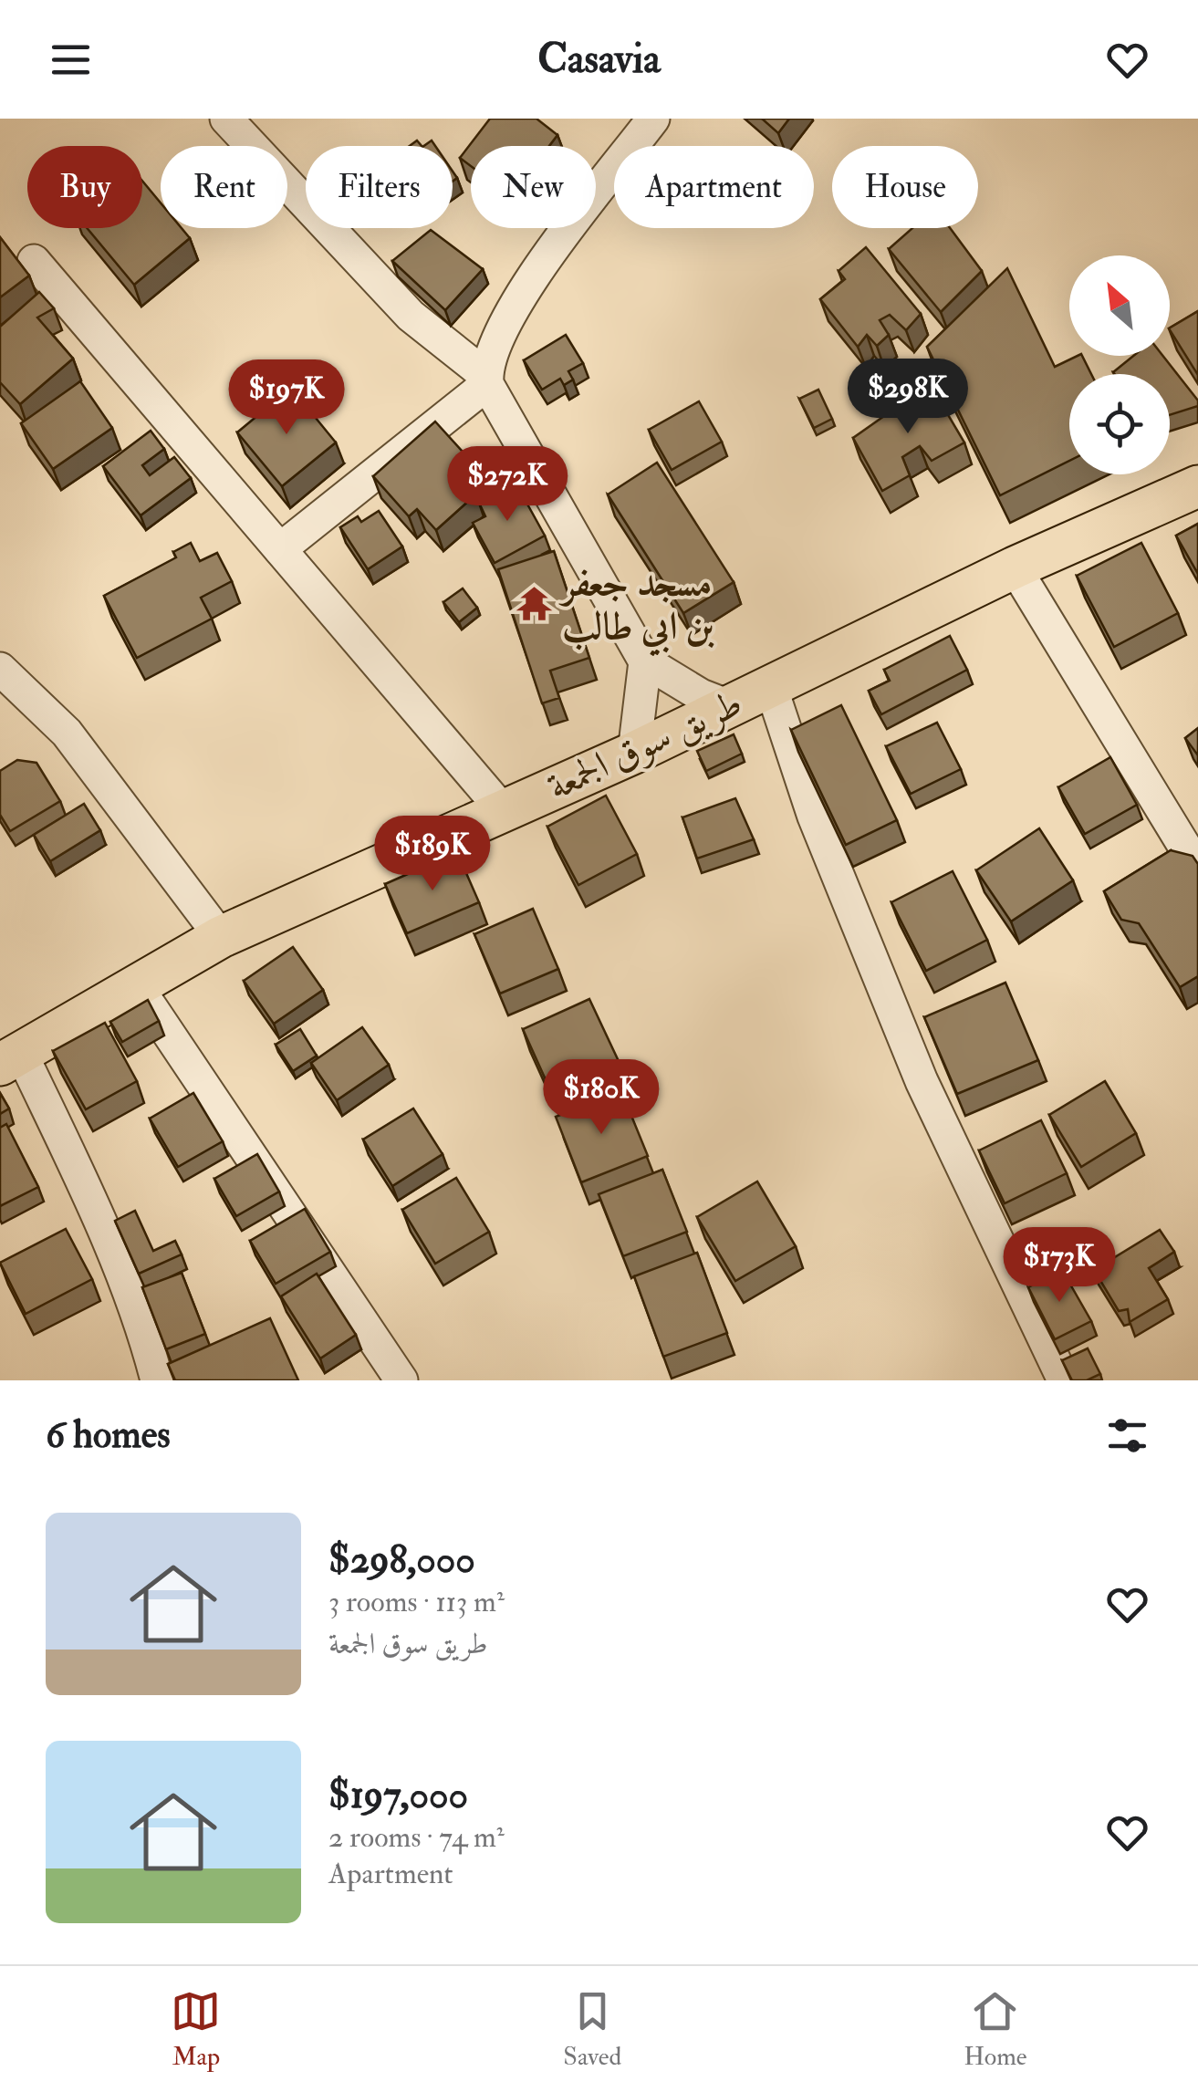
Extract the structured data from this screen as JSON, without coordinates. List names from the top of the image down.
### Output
{
  "streets": {
    "main road": ["طريق سوق الجمعة"]
  },
  "places": {
    "temple": ["مسجد جعفر بن ابي طالب"]
  },
  "north": "top left",
  "page": {
    "header": "Casavia",
    "chip": [
      "Buy",
      "Rent",
      "Filters",
      "New",
      "Apartment",
      "House"
    ],
    "price": [
      "$298K",
      "$197K",
      "$272K",
      "$189K",
      "$180K",
      "$173K"
    ],
    "heading": "6 homes",
    "list": [
      {
        "name": "$298,000",
        "note": "3 rooms · 113 m² · طريق سوق الجمعة"
      },
      {
        "name": "$197,000",
        "note": "2 rooms · 74 m² · Apartment"
      }
    ],
    "tabs": ["Map", "Saved", "Home"]
  }
}
